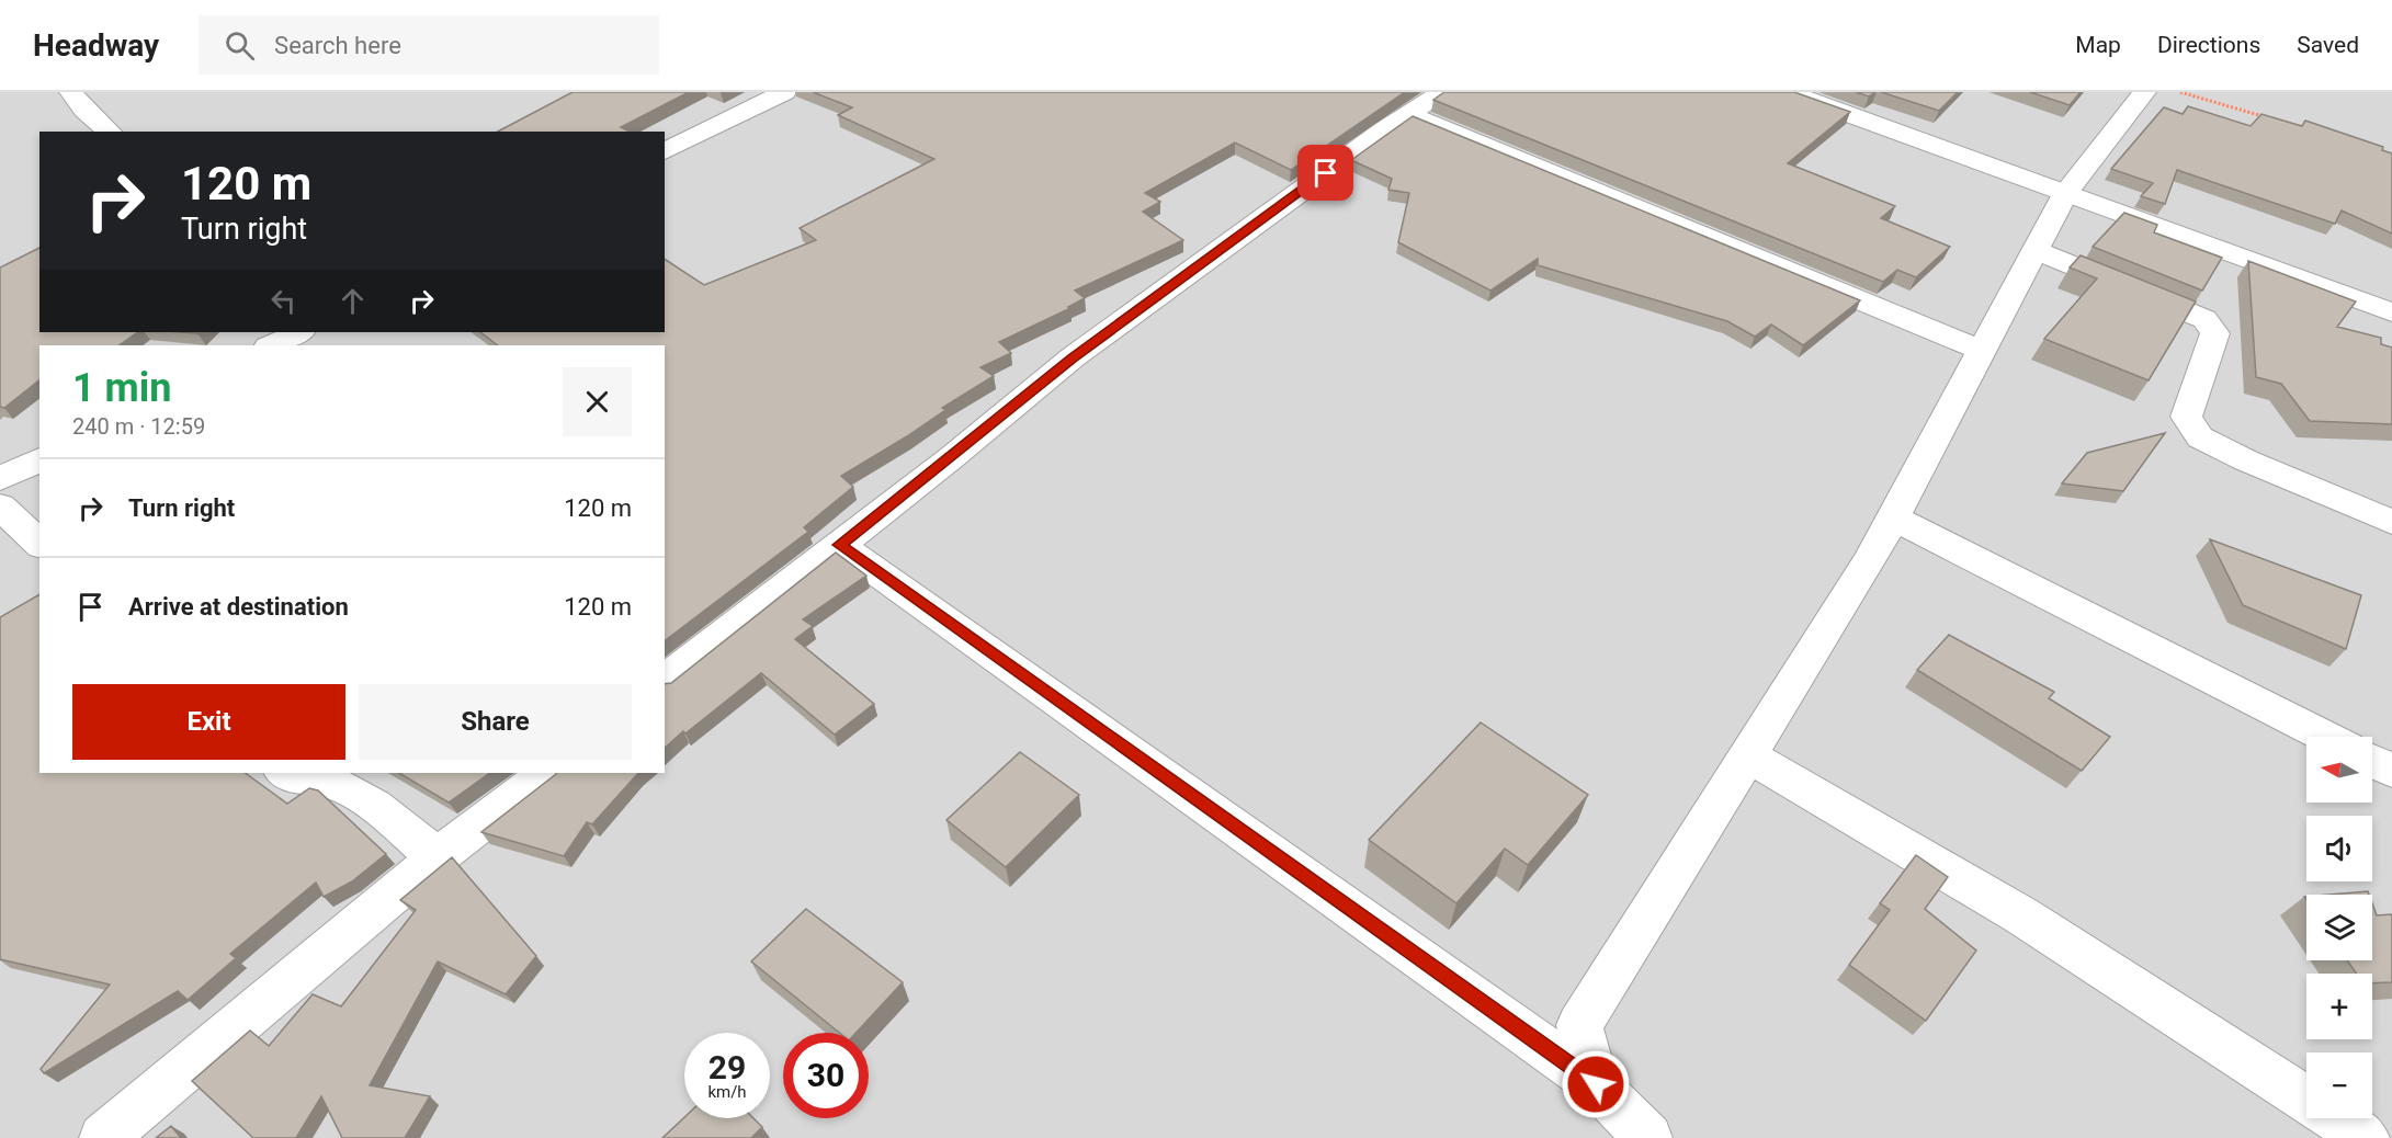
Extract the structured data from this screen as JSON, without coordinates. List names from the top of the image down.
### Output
{
  "north": "left",
  "page": {
    "header": "Headway",
    "search": "Search here",
    "nav": ["Map", "Directions", "Saved"],
    "turn": ["120 m", "Turn right"],
    "heading": ["1 min", "240 m · 12:59"],
    "list": [
      {
        "name": "Turn right",
        "value": "120 m"
      },
      {
        "name": "Arrive at destination",
        "value": "120 m"
      }
    ],
    "buttons": ["Exit", "Share"],
    "map_buttons": ["+", "−"],
    "speed": "29 km/h",
    "limit": "30"
  }
}
